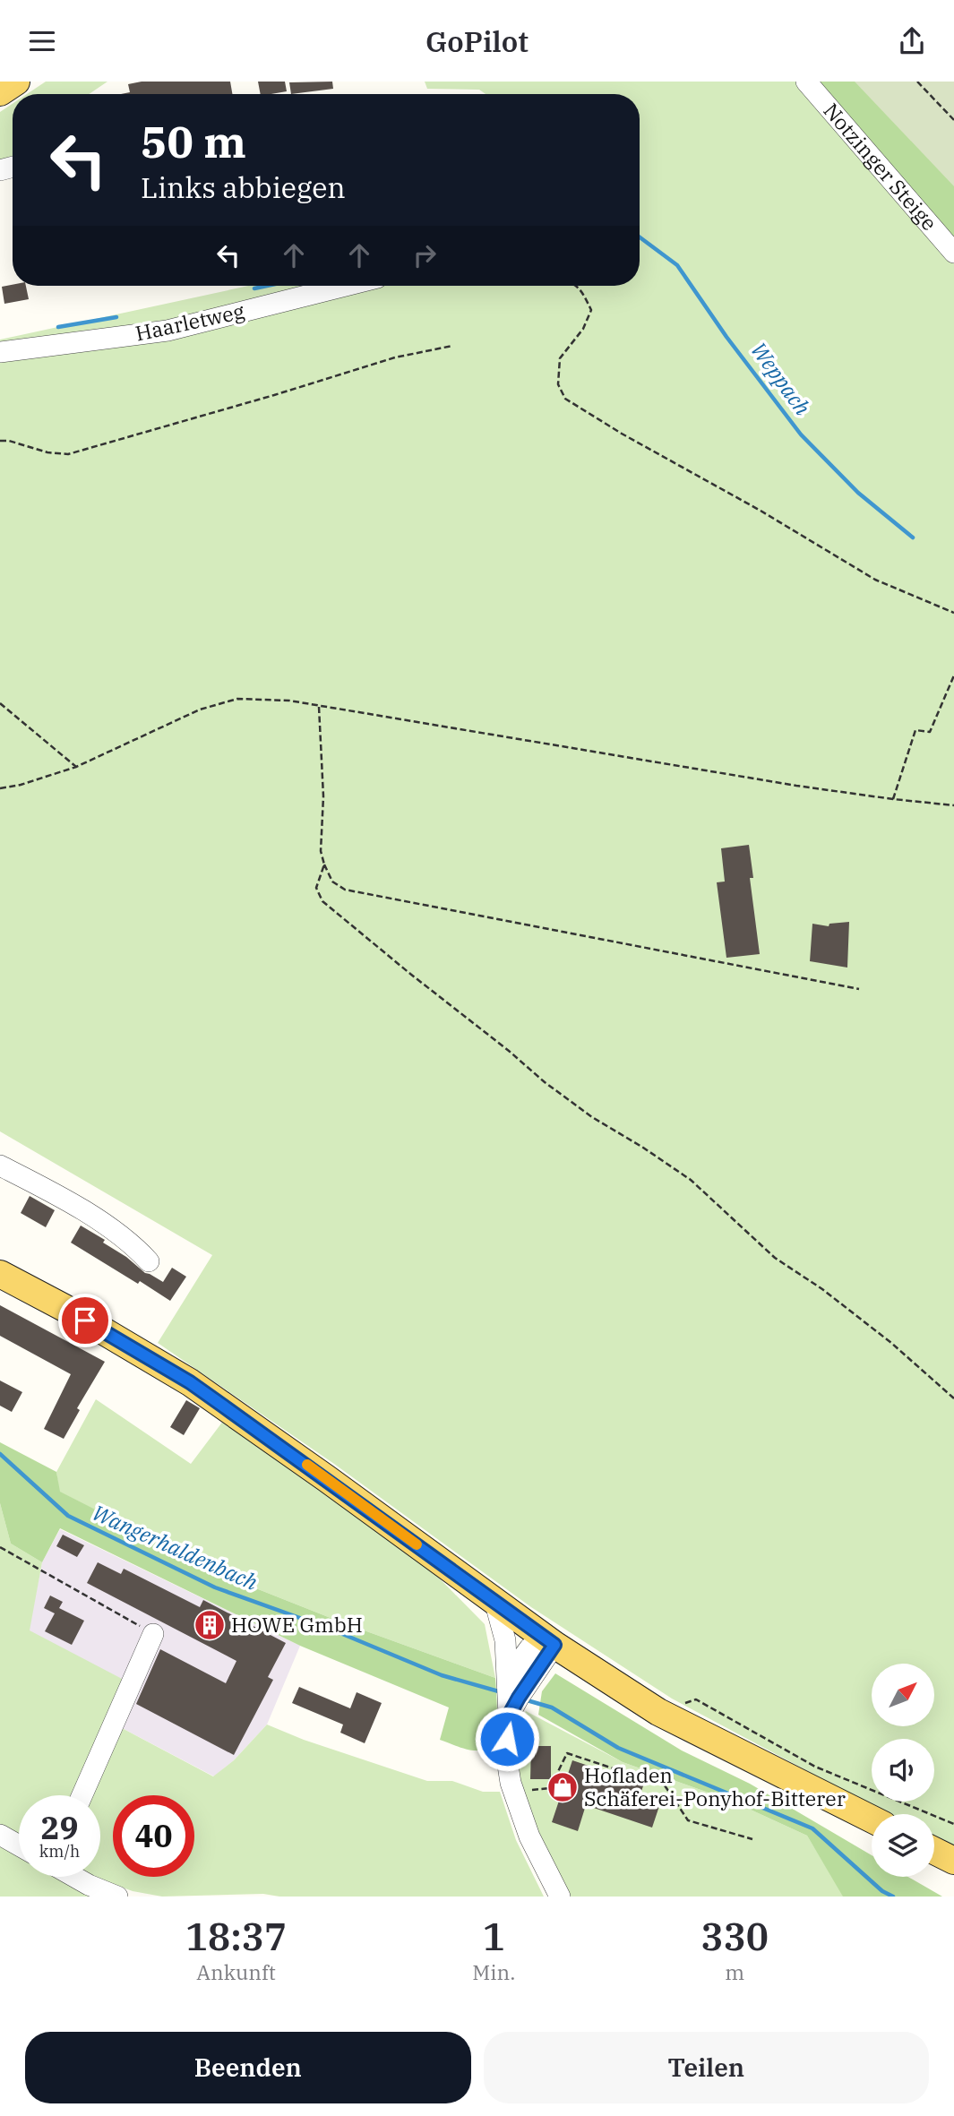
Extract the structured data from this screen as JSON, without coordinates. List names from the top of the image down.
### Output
{
  "streets": {
    "street": ["Notzinger Steige", "Haarletweg"]
  },
  "water": ["Weppach", "Wangerhaldenbach"],
  "places": {
    "building": ["HOWE GmbH"],
    "shop": ["Hofladen Schäferei-Ponyhof-Bitterer"]
  },
  "north": "top right",
  "page": {
    "header": "GoPilot",
    "turn": ["50 m", "Links abbiegen"],
    "speed": "29 km/h",
    "limit": "40",
    "eta": [
      "18:37",
      "Ankunft",
      "1",
      "Min.",
      "330",
      "m"
    ],
    "buttons": ["Beenden", "Teilen"]
  }
}
